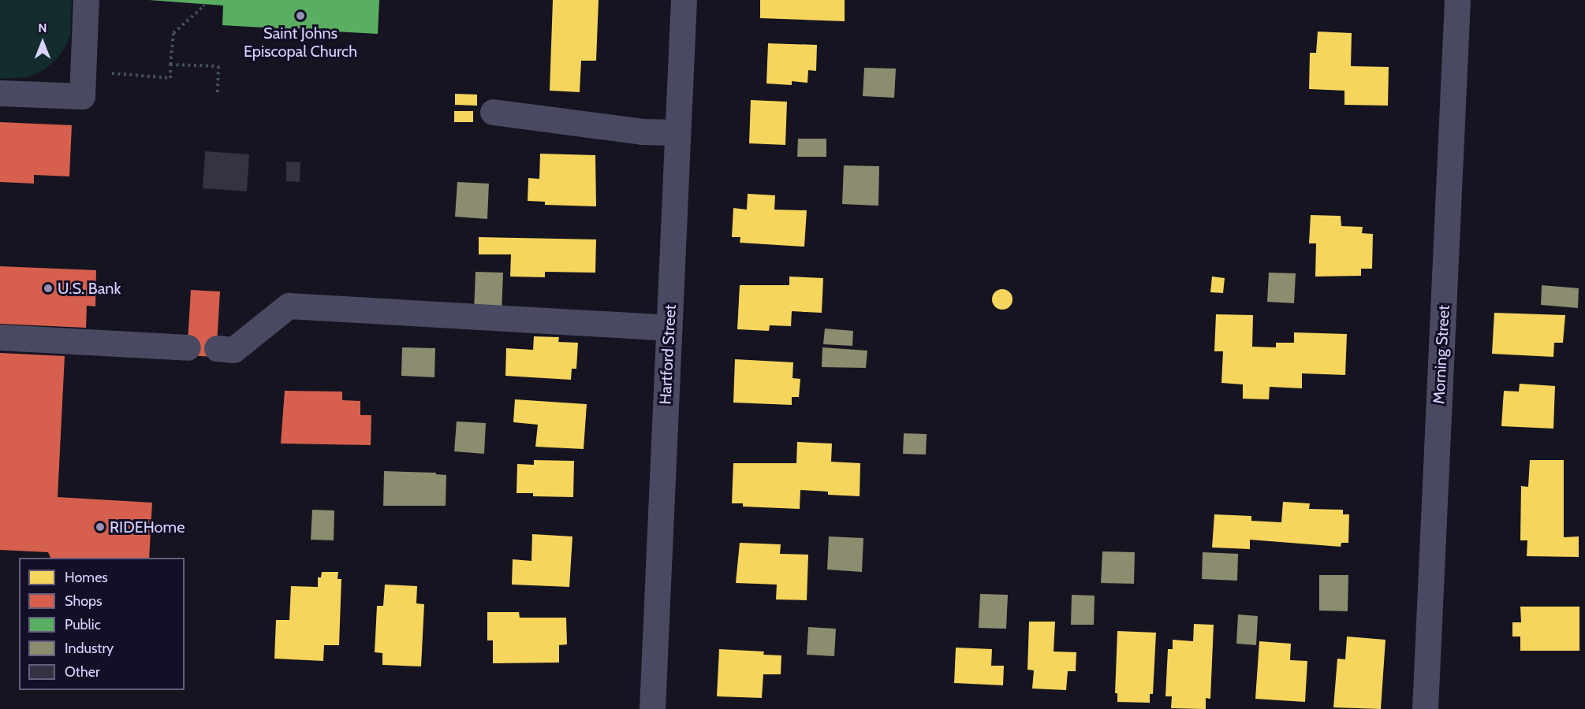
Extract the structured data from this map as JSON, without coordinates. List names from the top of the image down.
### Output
{
  "streets": {
    "street": ["Hartford Street", "Morning Street"]
  },
  "places": ["Saint Johns Episcopal Church", "U.S. Bank", "RIDEHome"],
  "legend": [
    "Homes",
    "Shops",
    "Public",
    "Industry",
    "Other"
  ],
  "north": "top"
}
